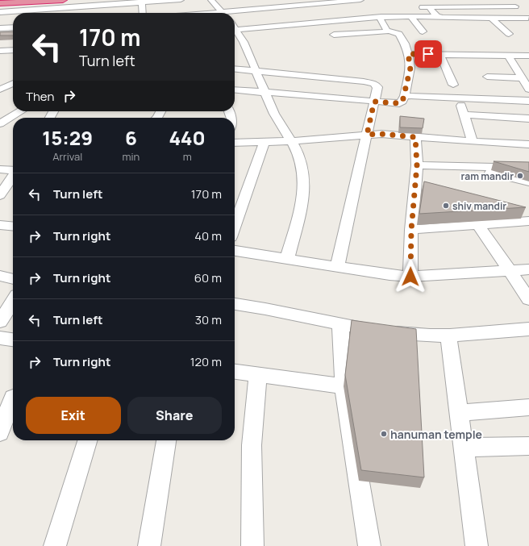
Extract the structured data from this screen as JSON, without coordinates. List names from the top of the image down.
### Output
{
  "places": ["ram mandir", "shiv mandir", "hanuman temple"],
  "page": {
    "turn": ["170 m", "Turn left"],
    "then": "Then",
    "eta": [
      "15:29",
      "Arrival",
      "6",
      "min",
      "440",
      "m"
    ],
    "list": [
      {
        "name": "Turn left",
        "value": "170 m"
      },
      {
        "name": "Turn right",
        "value": "40 m"
      },
      {
        "name": "Turn right",
        "value": "60 m"
      },
      {
        "name": "Turn left",
        "value": "30 m"
      },
      {
        "name": "Turn right",
        "value": "120 m"
      }
    ],
    "buttons": ["Exit", "Share"]
  }
}
